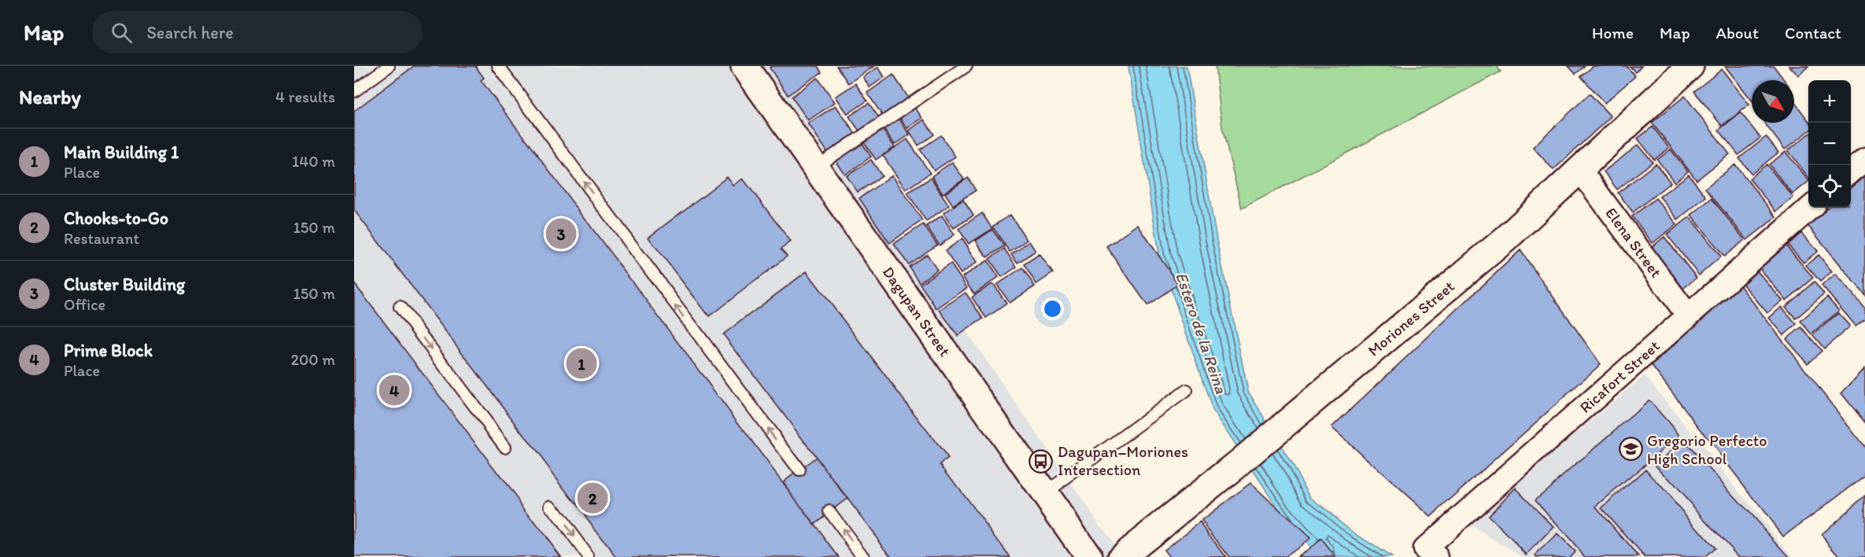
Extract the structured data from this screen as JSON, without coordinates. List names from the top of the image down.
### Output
{
  "streets": {
    "street": [
      "Elena Street",
      "Dagupan Street",
      "Moriones Street",
      "Ricafort Street"
    ]
  },
  "crossings": [
    ["Elena Street", "Moriones Street"],
    ["Elena Street", "Ricafort Street"]
  ],
  "water": ["Estero de la Reina"],
  "places": {
    "school or university": ["Gregorio Perfecto High School"],
    "bus stop": ["Dagupan–Moriones Intersection"]
  },
  "north": "bottom right",
  "page": {
    "header": "Map",
    "search": "Search here",
    "nav": [
      "Home",
      "Map",
      "About",
      "Contact"
    ],
    "heading": ["Nearby", "4 results"],
    "map_buttons": ["+", "−"],
    "list": [
      {
        "mark": "1",
        "name": "Main Building 1",
        "note": "Place",
        "value": "140 m"
      },
      {
        "mark": "2",
        "name": "Chooks-to-Go",
        "note": "Restaurant",
        "value": "150 m"
      },
      {
        "mark": "3",
        "name": "Cluster Building",
        "note": "Office",
        "value": "150 m"
      },
      {
        "mark": "4",
        "name": "Prime Block",
        "note": "Place",
        "value": "200 m"
      }
    ],
    "pins": [
      "3",
      "1",
      "4",
      "2"
    ]
  }
}
